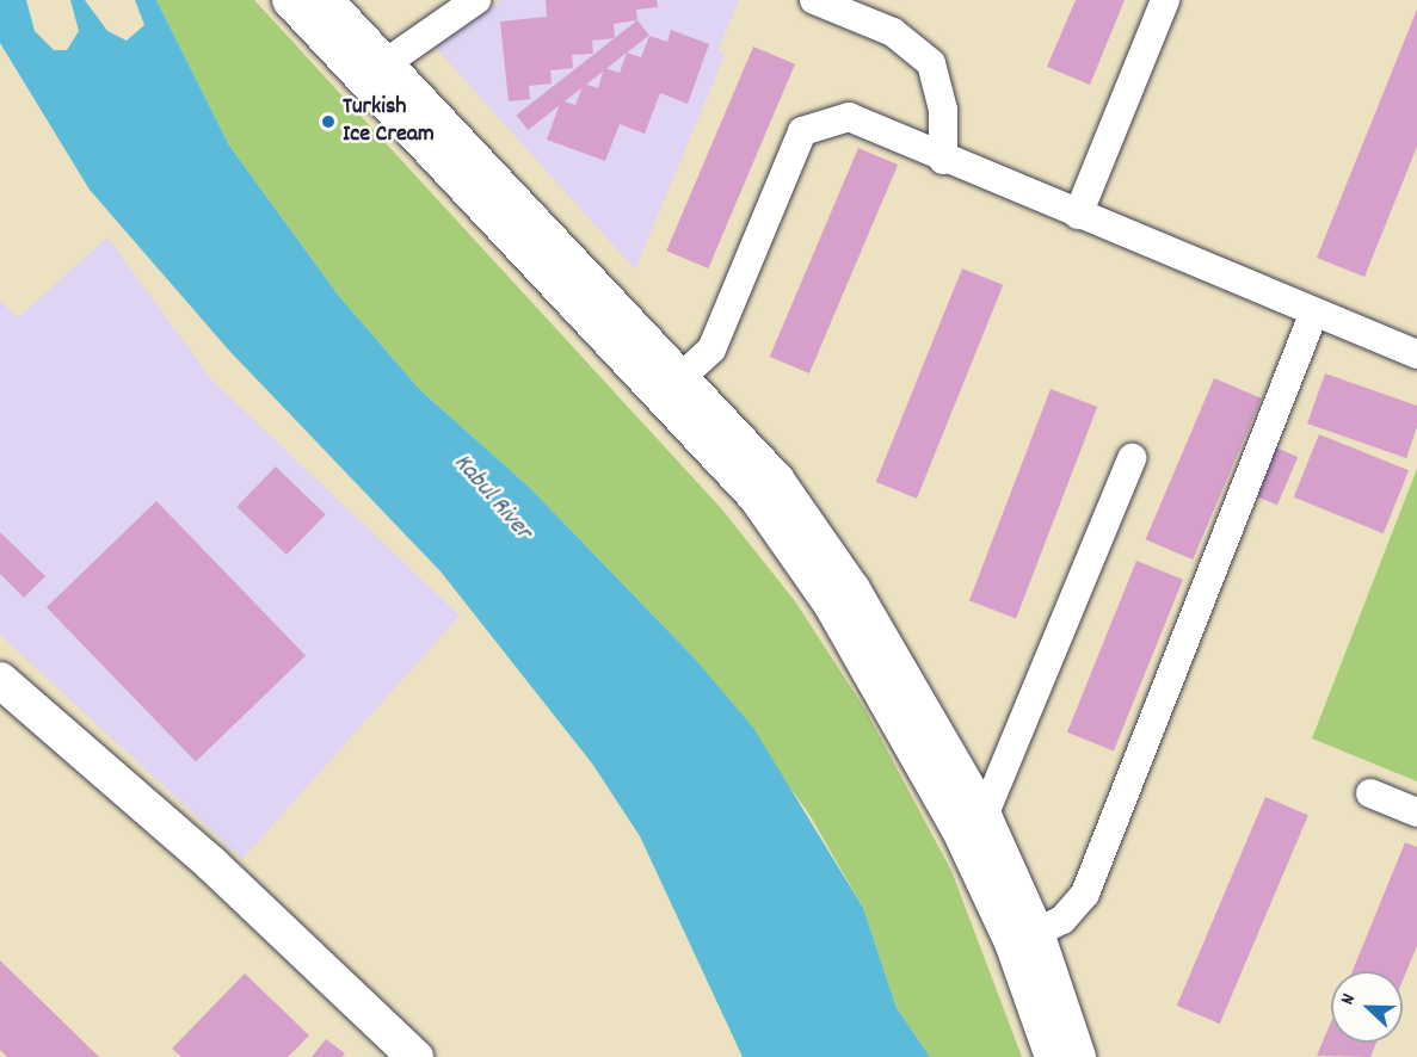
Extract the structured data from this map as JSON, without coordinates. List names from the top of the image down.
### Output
{
  "water": ["Kabul River"],
  "places": ["Turkish Ice Cream"],
  "north": "left"
}
